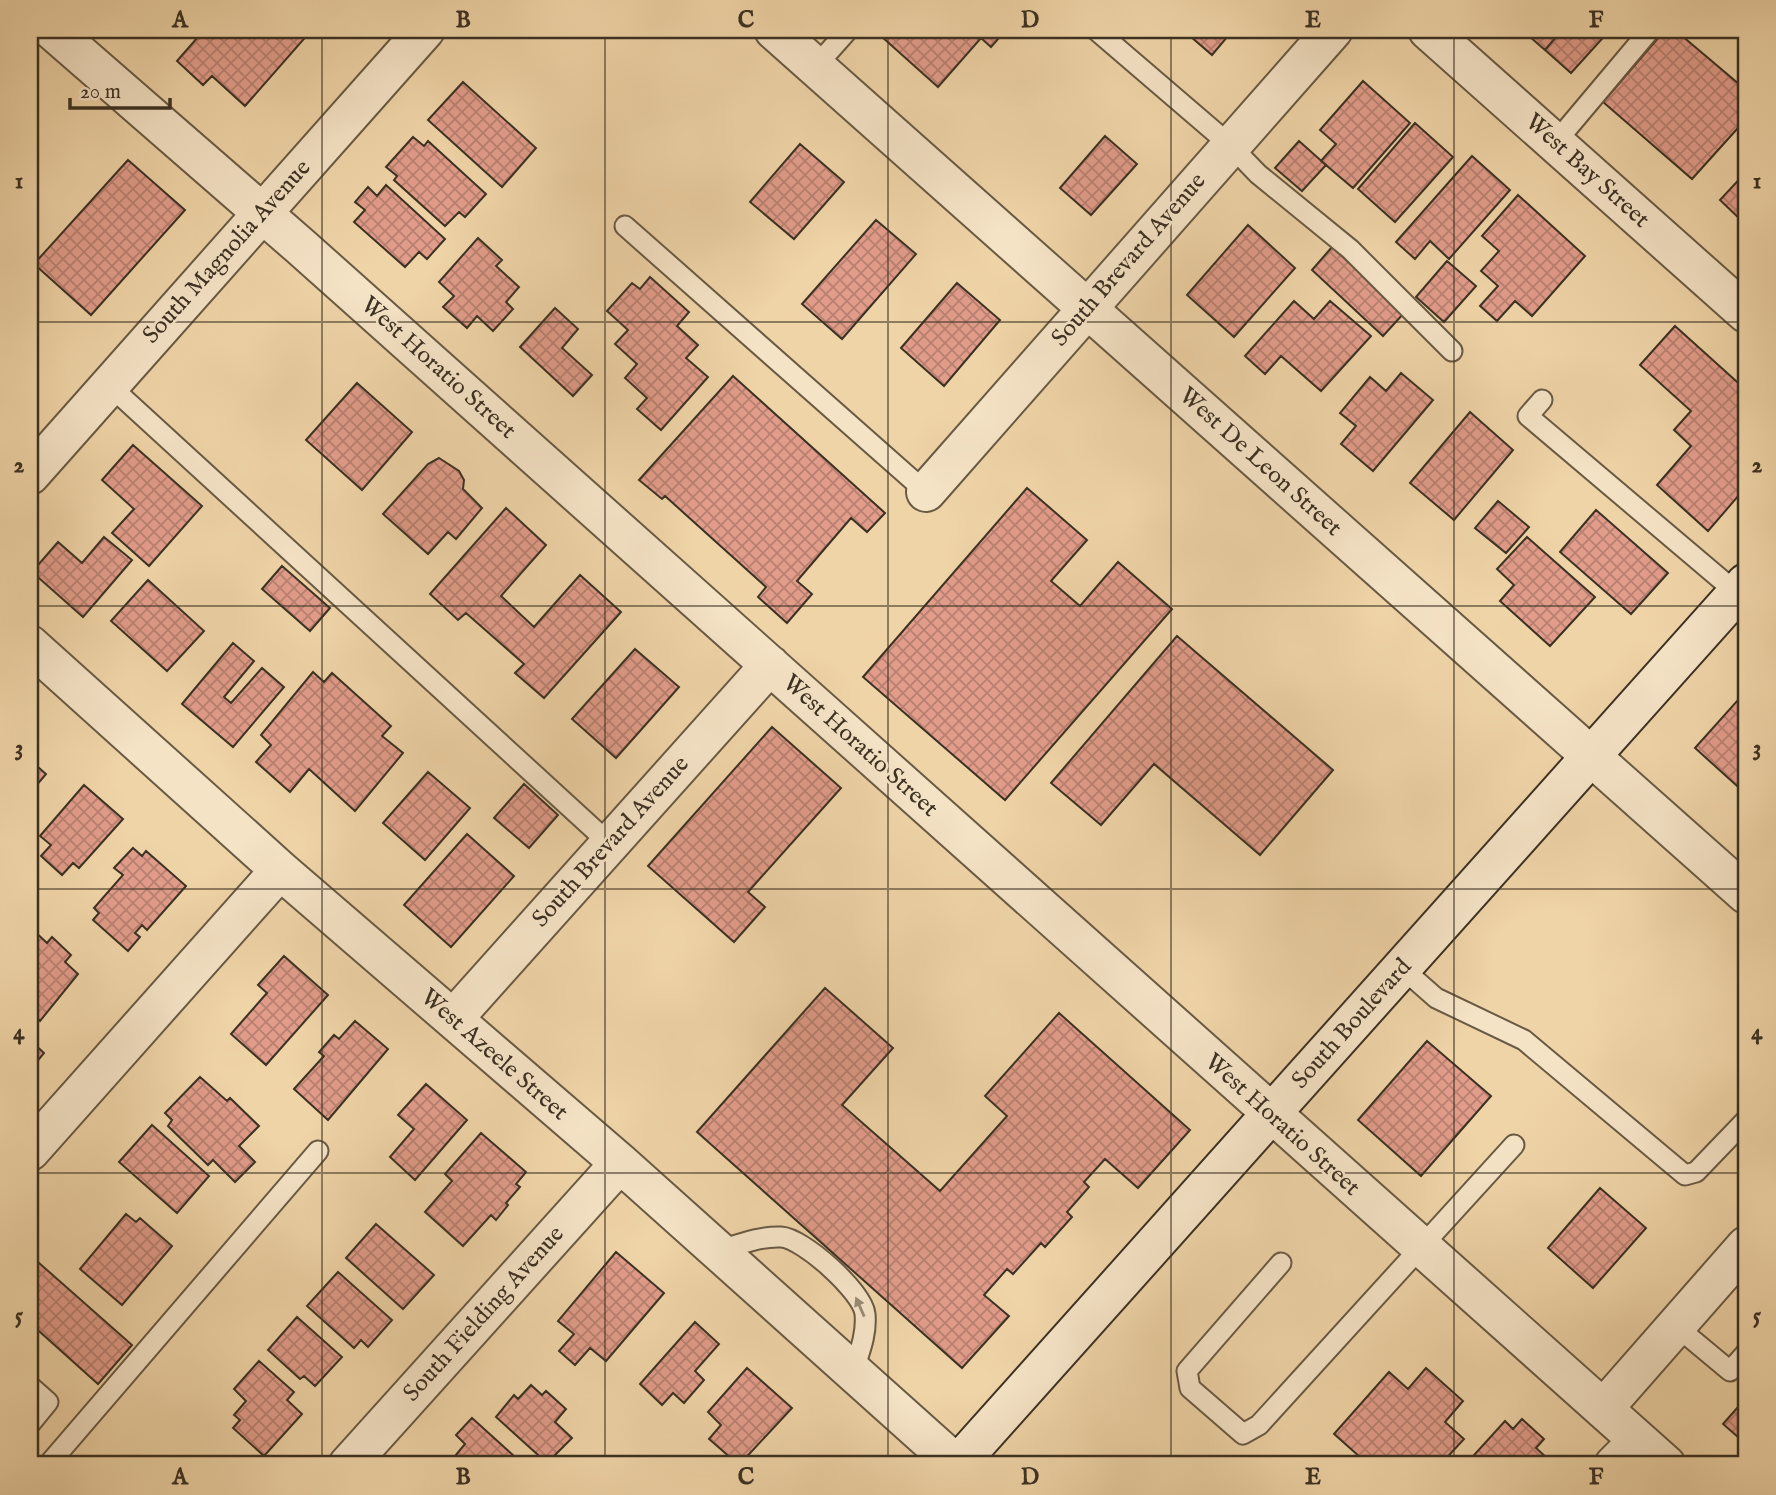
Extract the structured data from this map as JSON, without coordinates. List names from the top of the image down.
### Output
{
  "streets": {
    "street": [
      "West Bay Street",
      "South Magnolia Avenue",
      "South Brevard Avenue",
      "West Horatio Street",
      "West De Leon Street",
      "South Boulevard",
      "West Azeele Street",
      "South Fielding Avenue"
    ]
  },
  "crossings": [
    ["South Magnolia Avenue", "West Horatio Street"],
    ["South Brevard Avenue", "West Horatio Street"],
    ["South Brevard Avenue", "West De Leon Street"],
    ["South Brevard Avenue", "West Azeele Street"],
    ["West Horatio Street", "South Boulevard"],
    ["West De Leon Street", "South Boulevard"],
    ["South Boulevard", "West Azeele Street"],
    ["West Azeele Street", "South Fielding Avenue"]
  ],
  "scale_bar": "20 m",
  "grid": {
    "columns": [
      "A",
      "B",
      "C",
      "D",
      "E",
      "F"
    ],
    "rows": [
      "1",
      "2",
      "3",
      "4",
      "5"
    ]
  }
}
